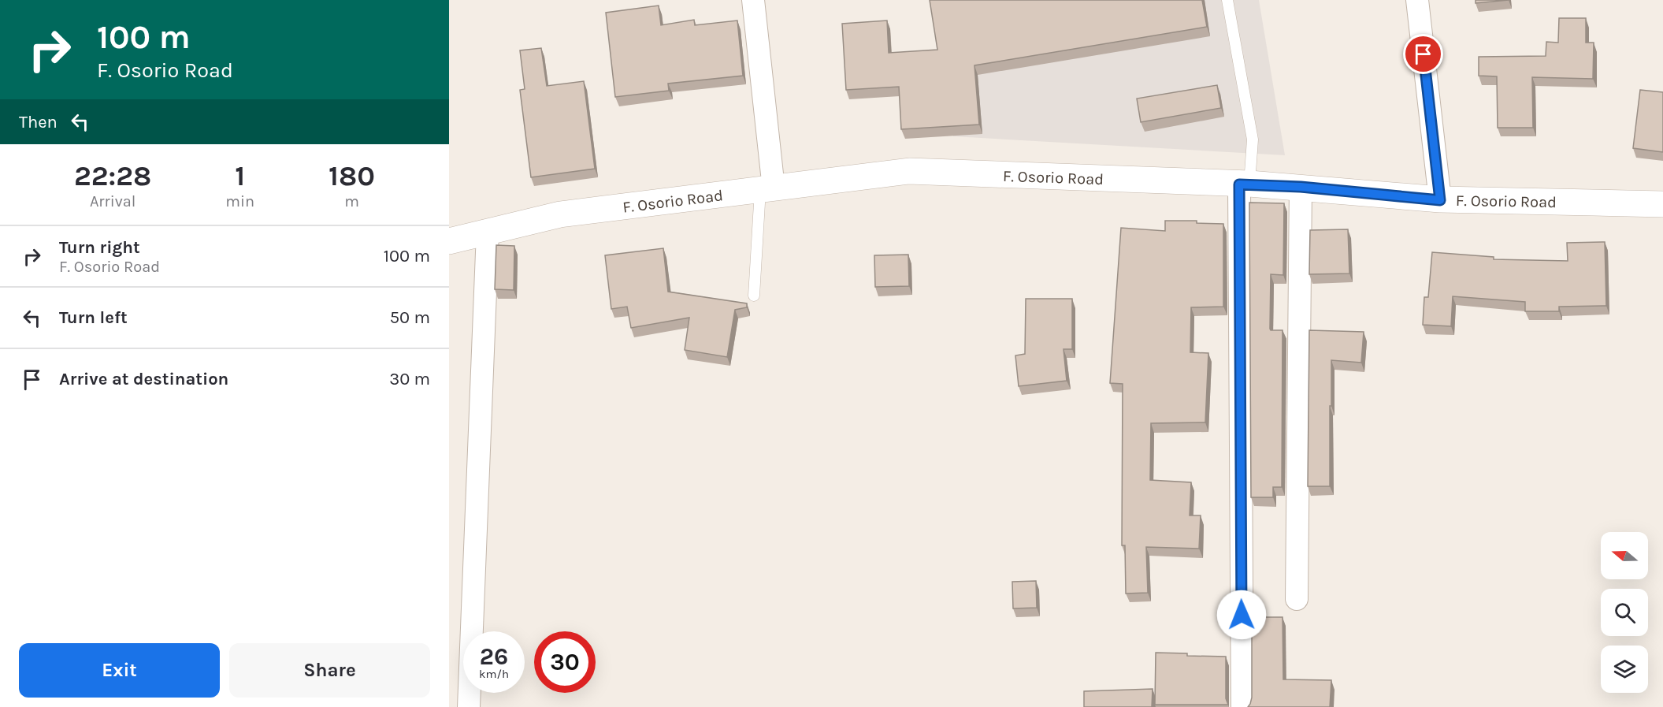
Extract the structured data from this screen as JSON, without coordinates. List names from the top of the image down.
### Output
{
  "streets": {
    "street": ["F. Osorio Road"]
  },
  "north": "left",
  "page": {
    "turn": ["100 m", "F. Osorio Road"],
    "then": "Then",
    "eta": [
      "22:28",
      "Arrival",
      "1",
      "min",
      "180",
      "m"
    ],
    "list": [
      {
        "name": "Turn right",
        "note": "F. Osorio Road",
        "value": "100 m"
      },
      {
        "name": "Turn left",
        "value": "50 m"
      },
      {
        "name": "Arrive at destination",
        "value": "30 m"
      }
    ],
    "speed": "26 km/h",
    "limit": "30",
    "buttons": ["Exit", "Share"]
  }
}
